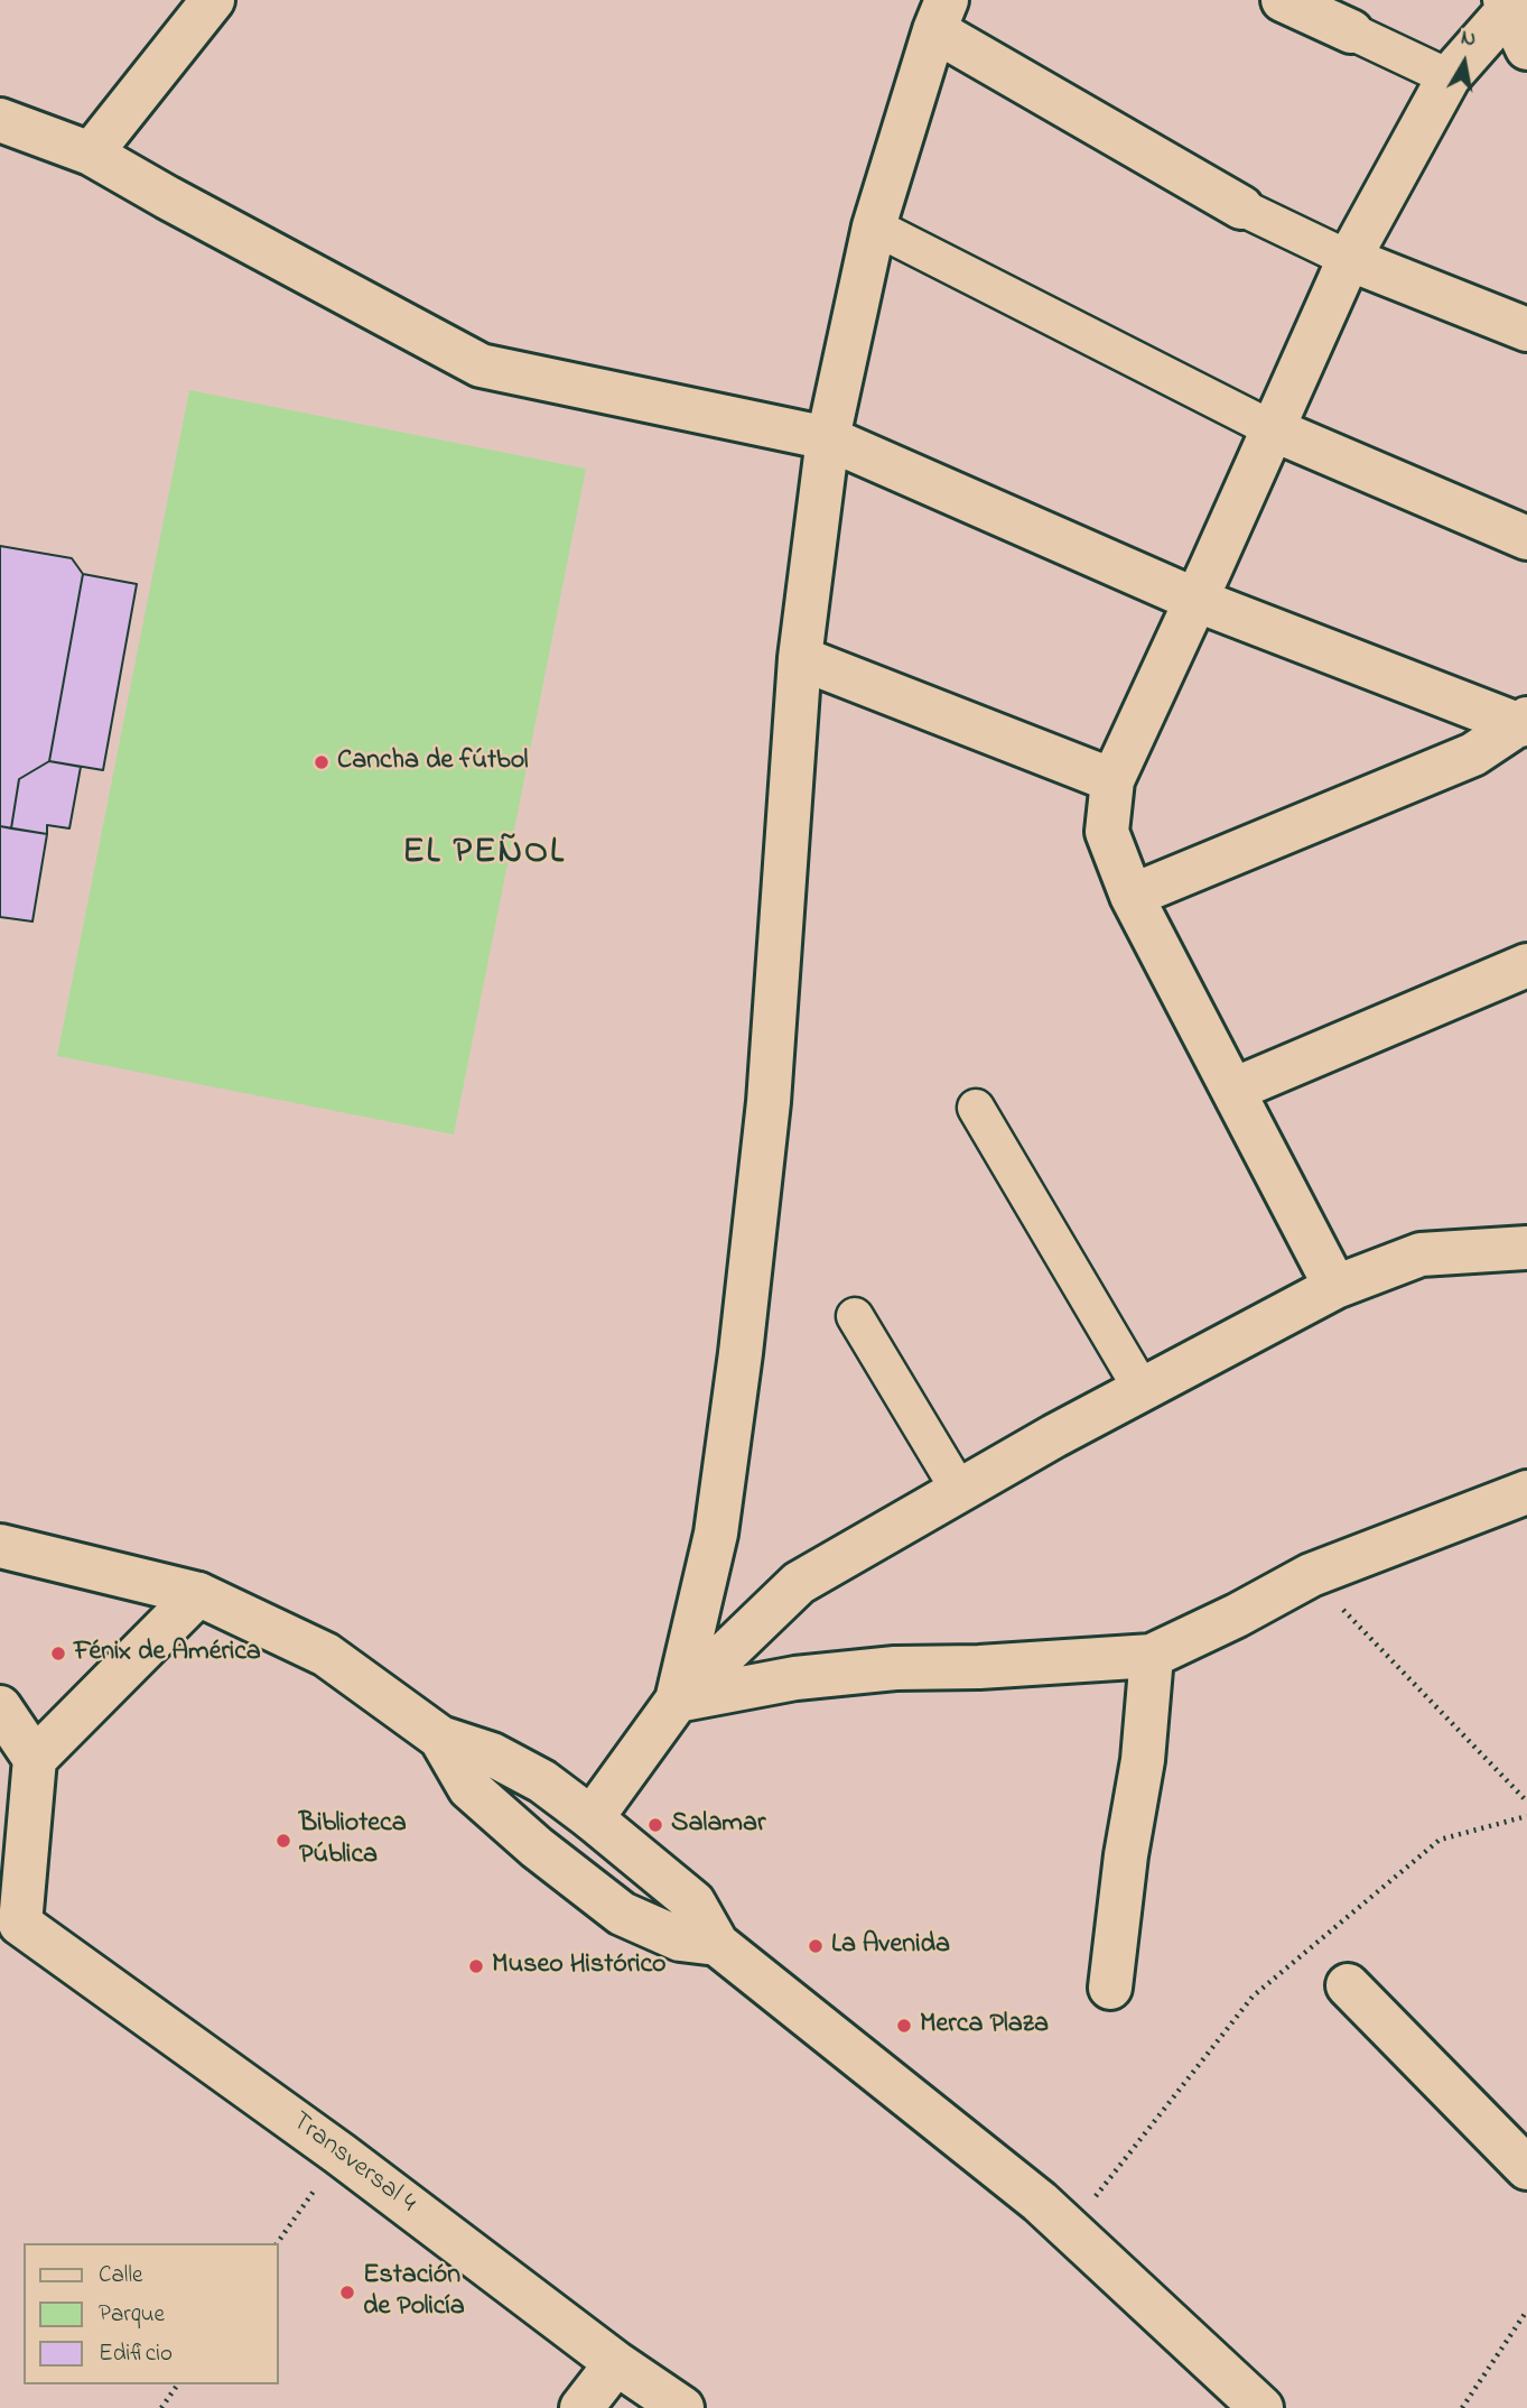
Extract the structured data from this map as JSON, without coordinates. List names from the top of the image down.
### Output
{
  "streets": {
    "street": ["Transversal 4"]
  },
  "districts": ["EL PEÑOL"],
  "places": [
    "Cancha de fútbol",
    "Fénix de América",
    "Salamar",
    "Biblioteca Pública",
    "La Avenida",
    "Museo Histórico",
    "Merca Plaza",
    "Estación de Policía"
  ],
  "legend": ["Calle", "Parque", "Edificio"],
  "north": "top"
}
